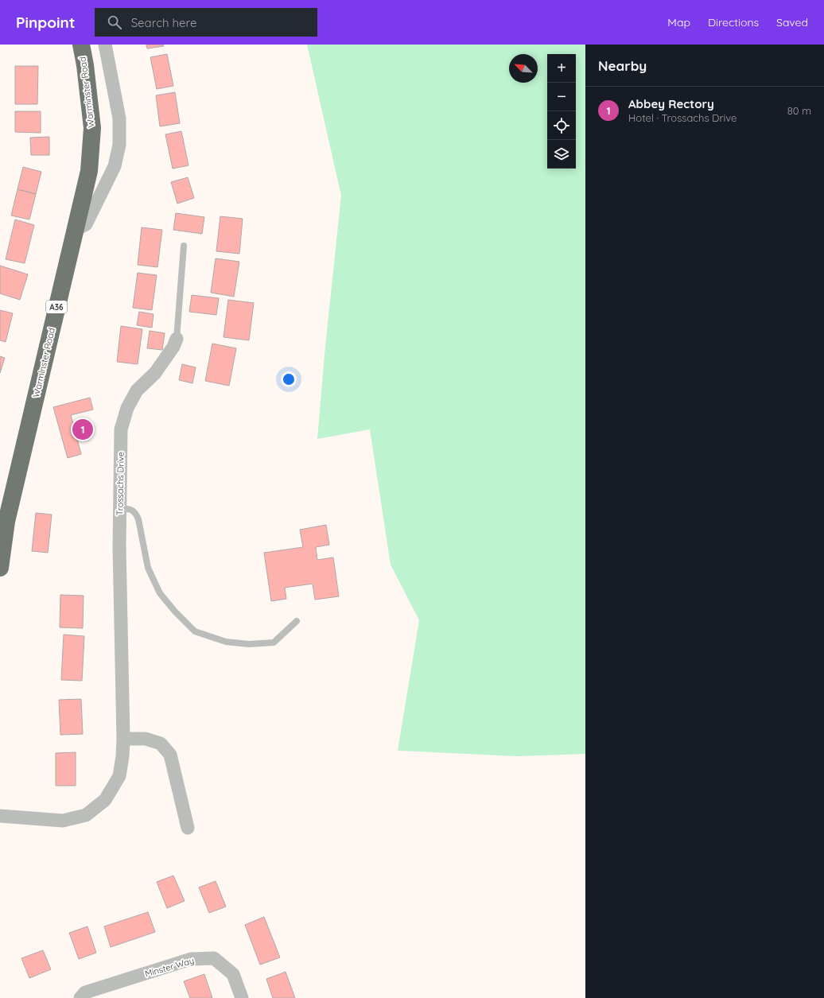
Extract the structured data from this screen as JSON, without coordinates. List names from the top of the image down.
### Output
{
  "streets": {
    "highway": ["Warminster Road", "A36"],
    "street": ["Trossachs Drive", "Minster Way"]
  },
  "north": "top left",
  "page": {
    "header": "Pinpoint",
    "search": "Search here",
    "nav": ["Map", "Directions", "Saved"],
    "heading": "Nearby",
    "map_buttons": ["+", "−"],
    "list": [
      {
        "mark": "1",
        "name": "Abbey Rectory",
        "note": "Hotel · Trossachs Drive",
        "value": "80 m"
      }
    ],
    "pins": "1"
  }
}
